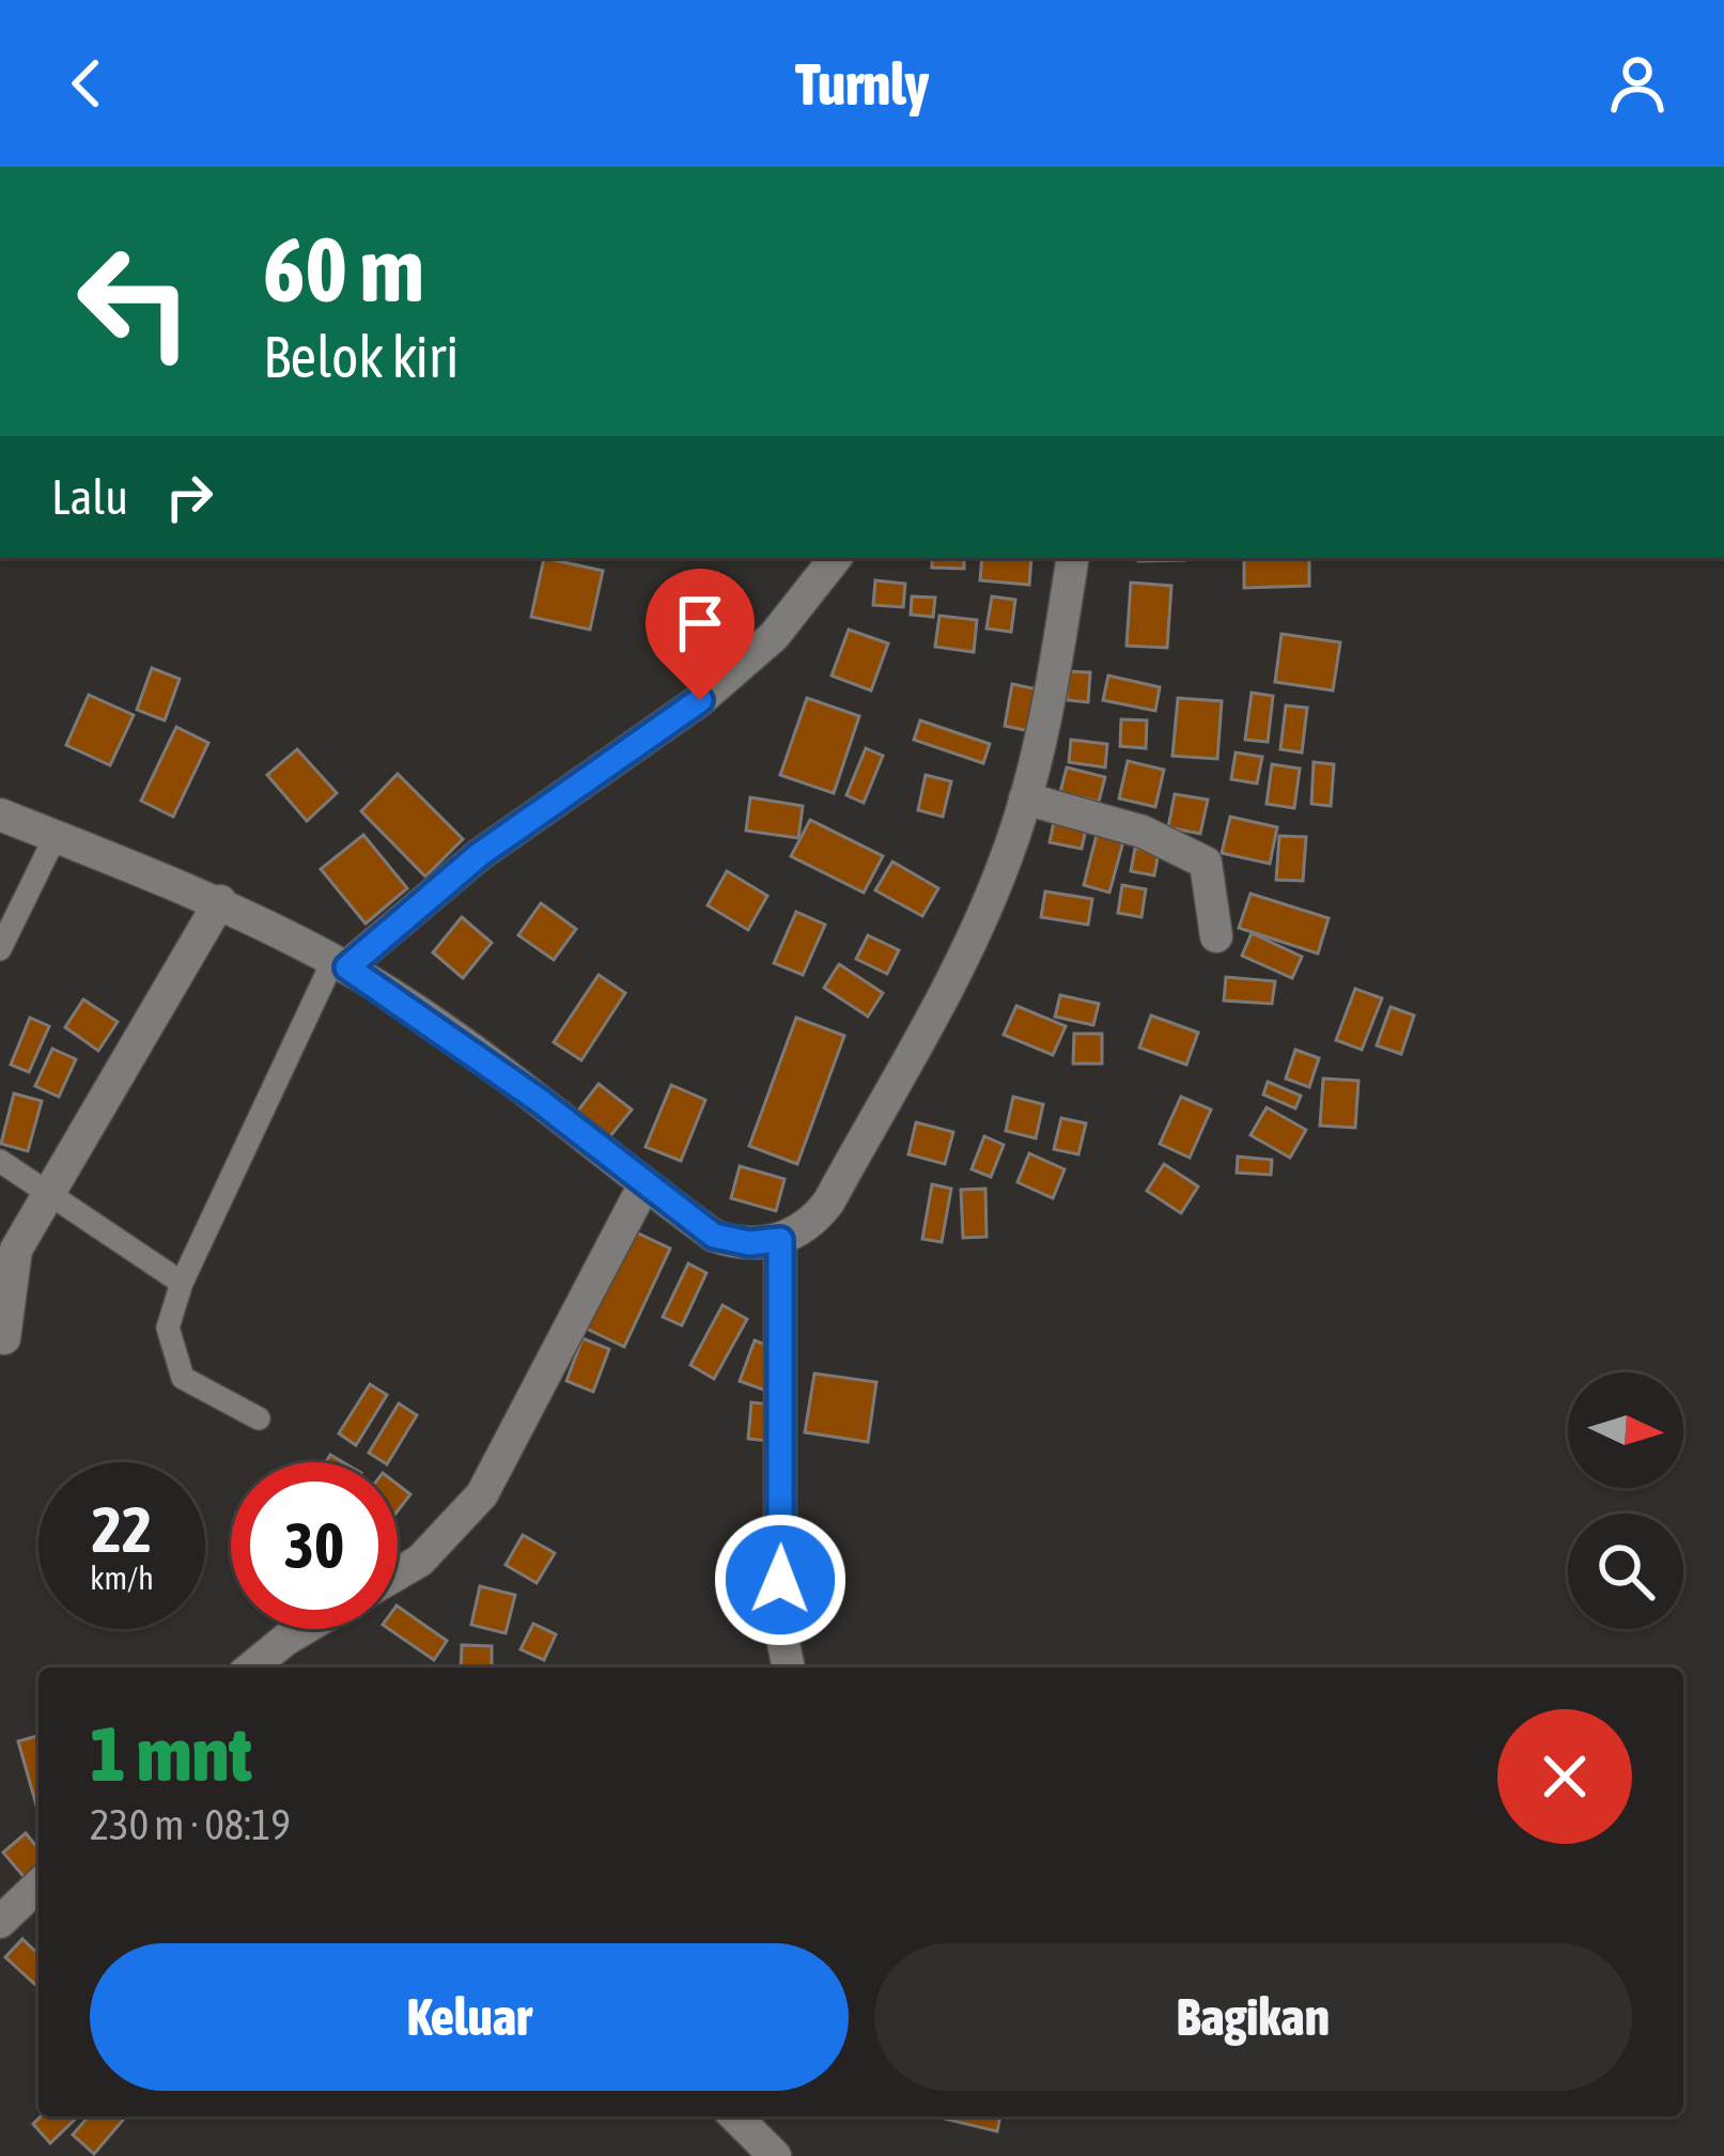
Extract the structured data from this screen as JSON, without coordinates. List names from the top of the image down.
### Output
{
  "north": "right",
  "page": {
    "header": "Turnly",
    "turn": ["60 m", "Belok kiri"],
    "then": "Lalu",
    "speed": "22 km/h",
    "limit": "30",
    "heading": ["1 mnt", "230 m · 08:19"],
    "buttons": ["Keluar", "Bagikan"]
  }
}
